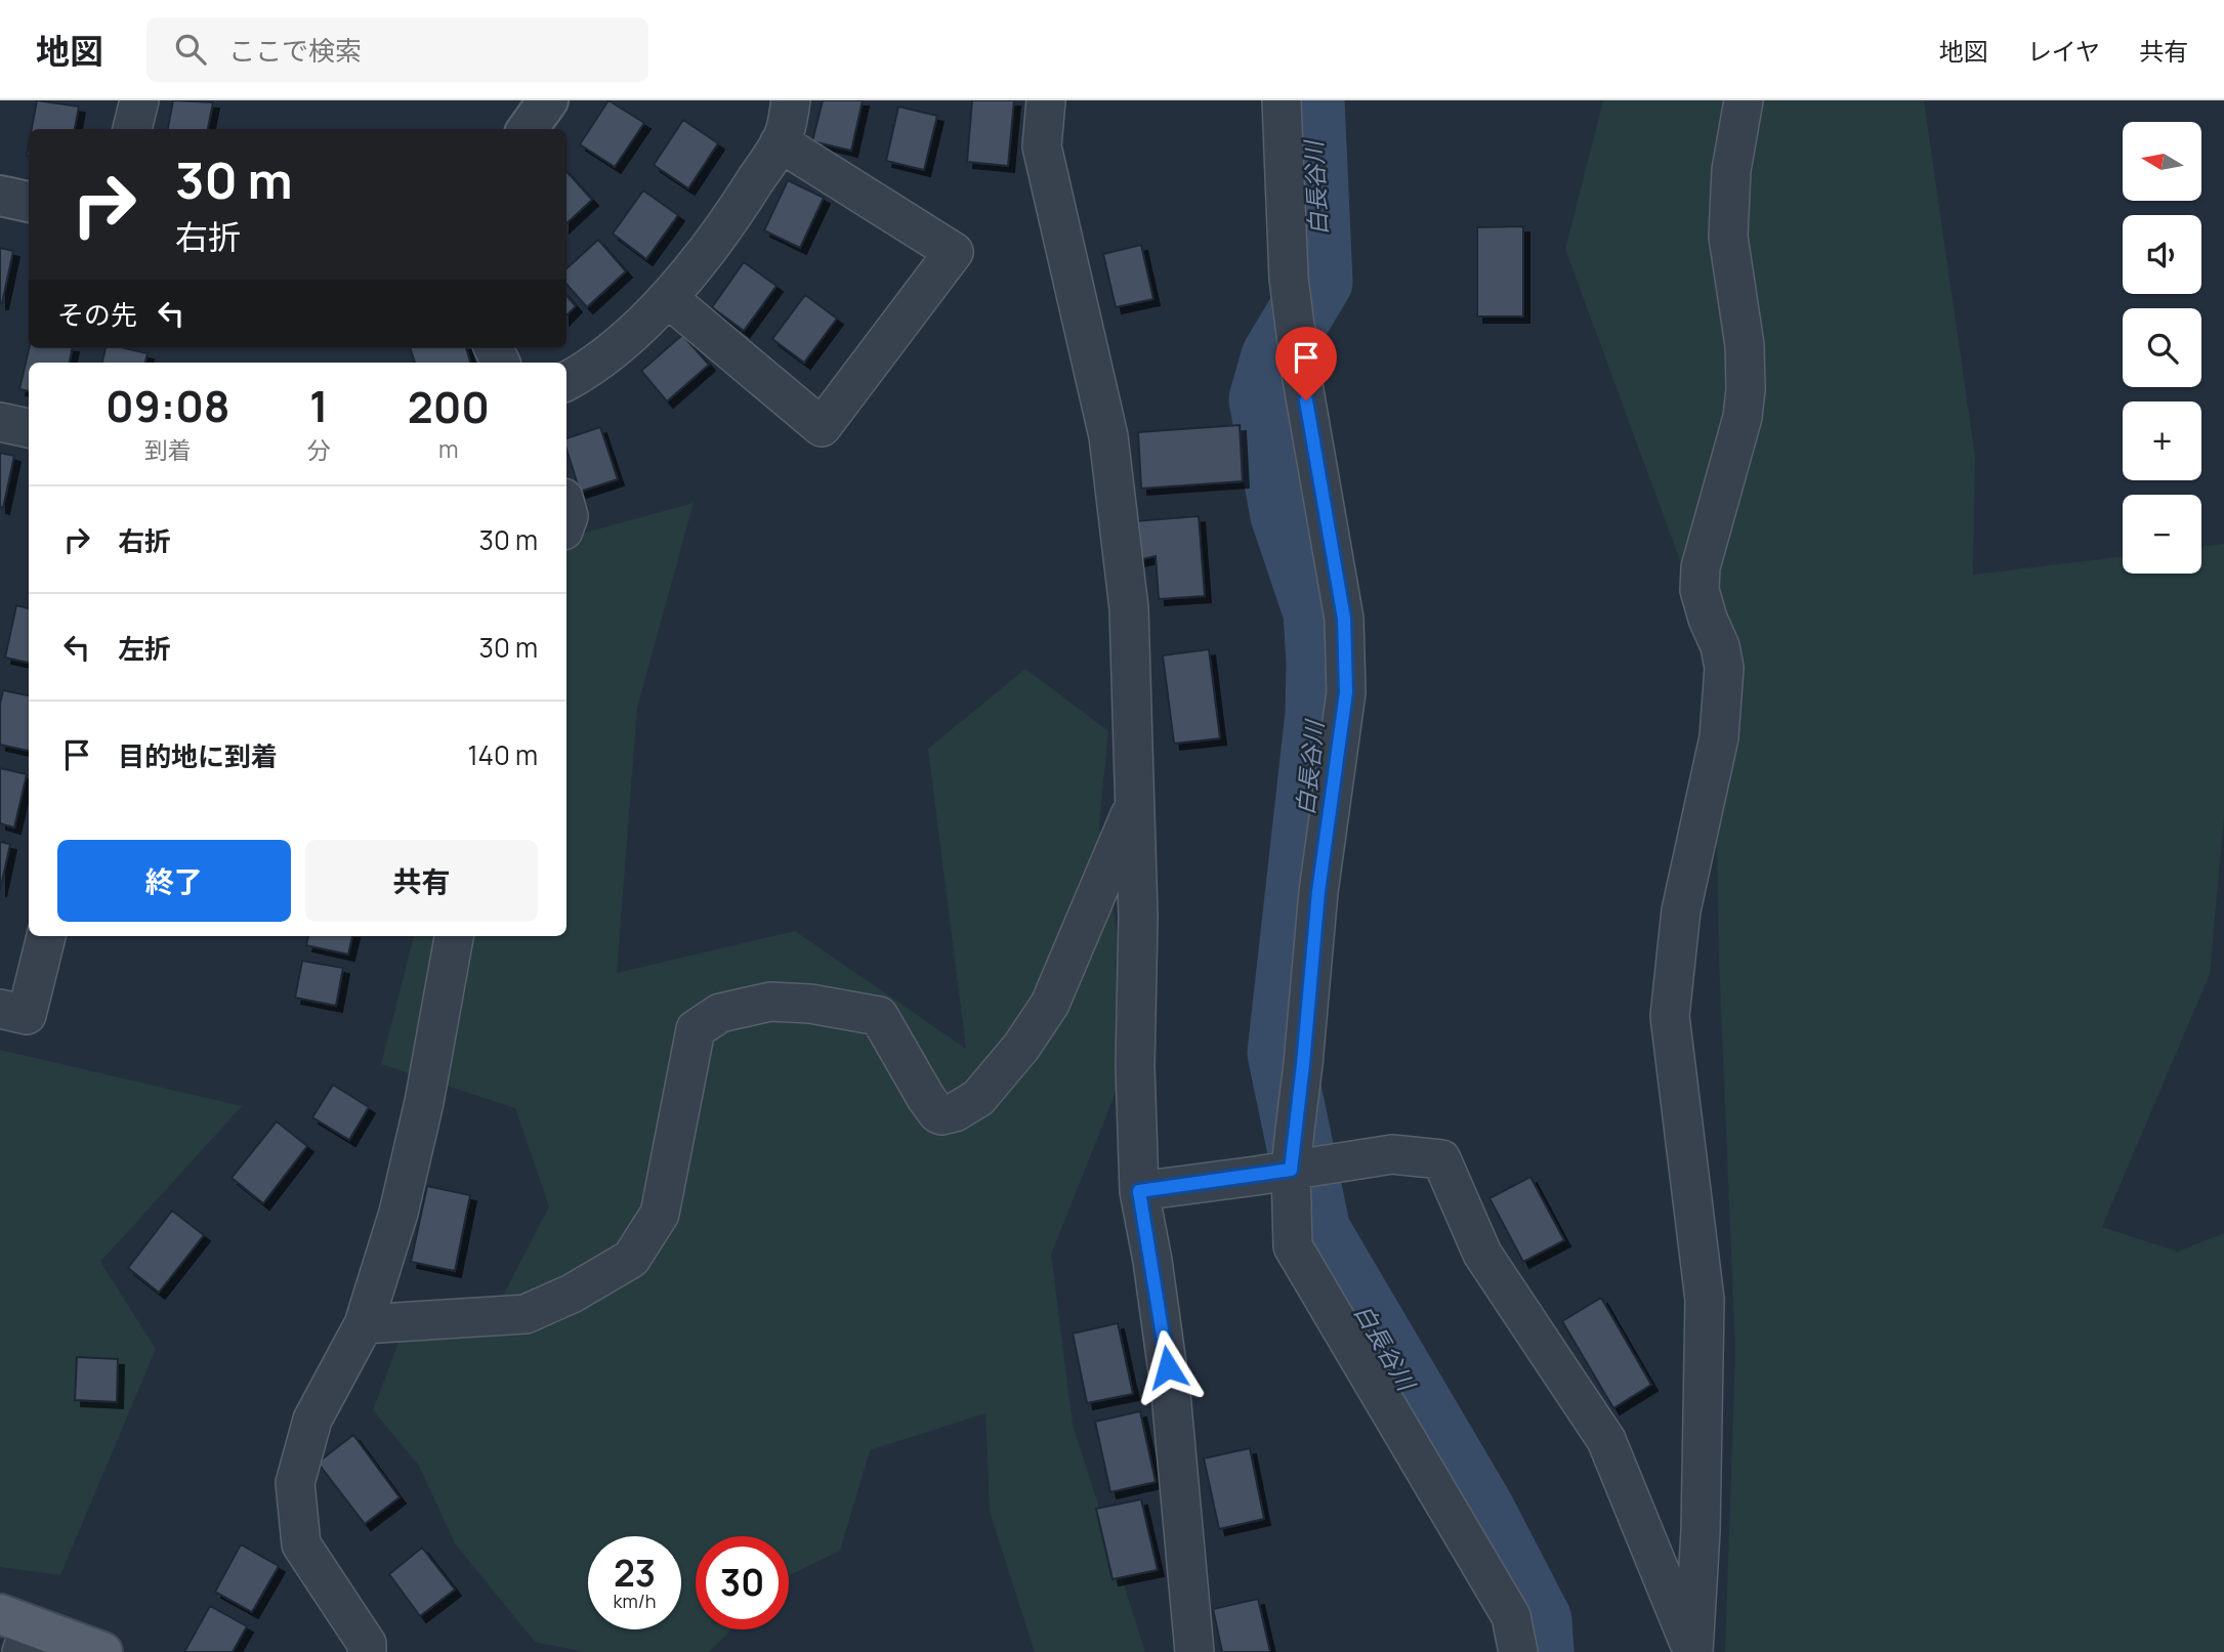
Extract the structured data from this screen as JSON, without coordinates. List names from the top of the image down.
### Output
{
  "water": ["白長谷川"],
  "north": "left",
  "page": {
    "header": "地図",
    "search": "ここで検索",
    "nav": ["地図", "レイヤ", "共有"],
    "map_buttons": ["+", "−"],
    "turn": ["30 m", "右折"],
    "then": "その先",
    "eta": [
      "09:08",
      "到着",
      "1",
      "分",
      "200",
      "m"
    ],
    "list": [
      {
        "name": "右折",
        "value": "30 m"
      },
      {
        "name": "左折",
        "value": "30 m"
      },
      {
        "name": "目的地に到着",
        "value": "140 m"
      }
    ],
    "buttons": ["終了", "共有"],
    "speed": "23 km/h",
    "limit": "30"
  }
}
